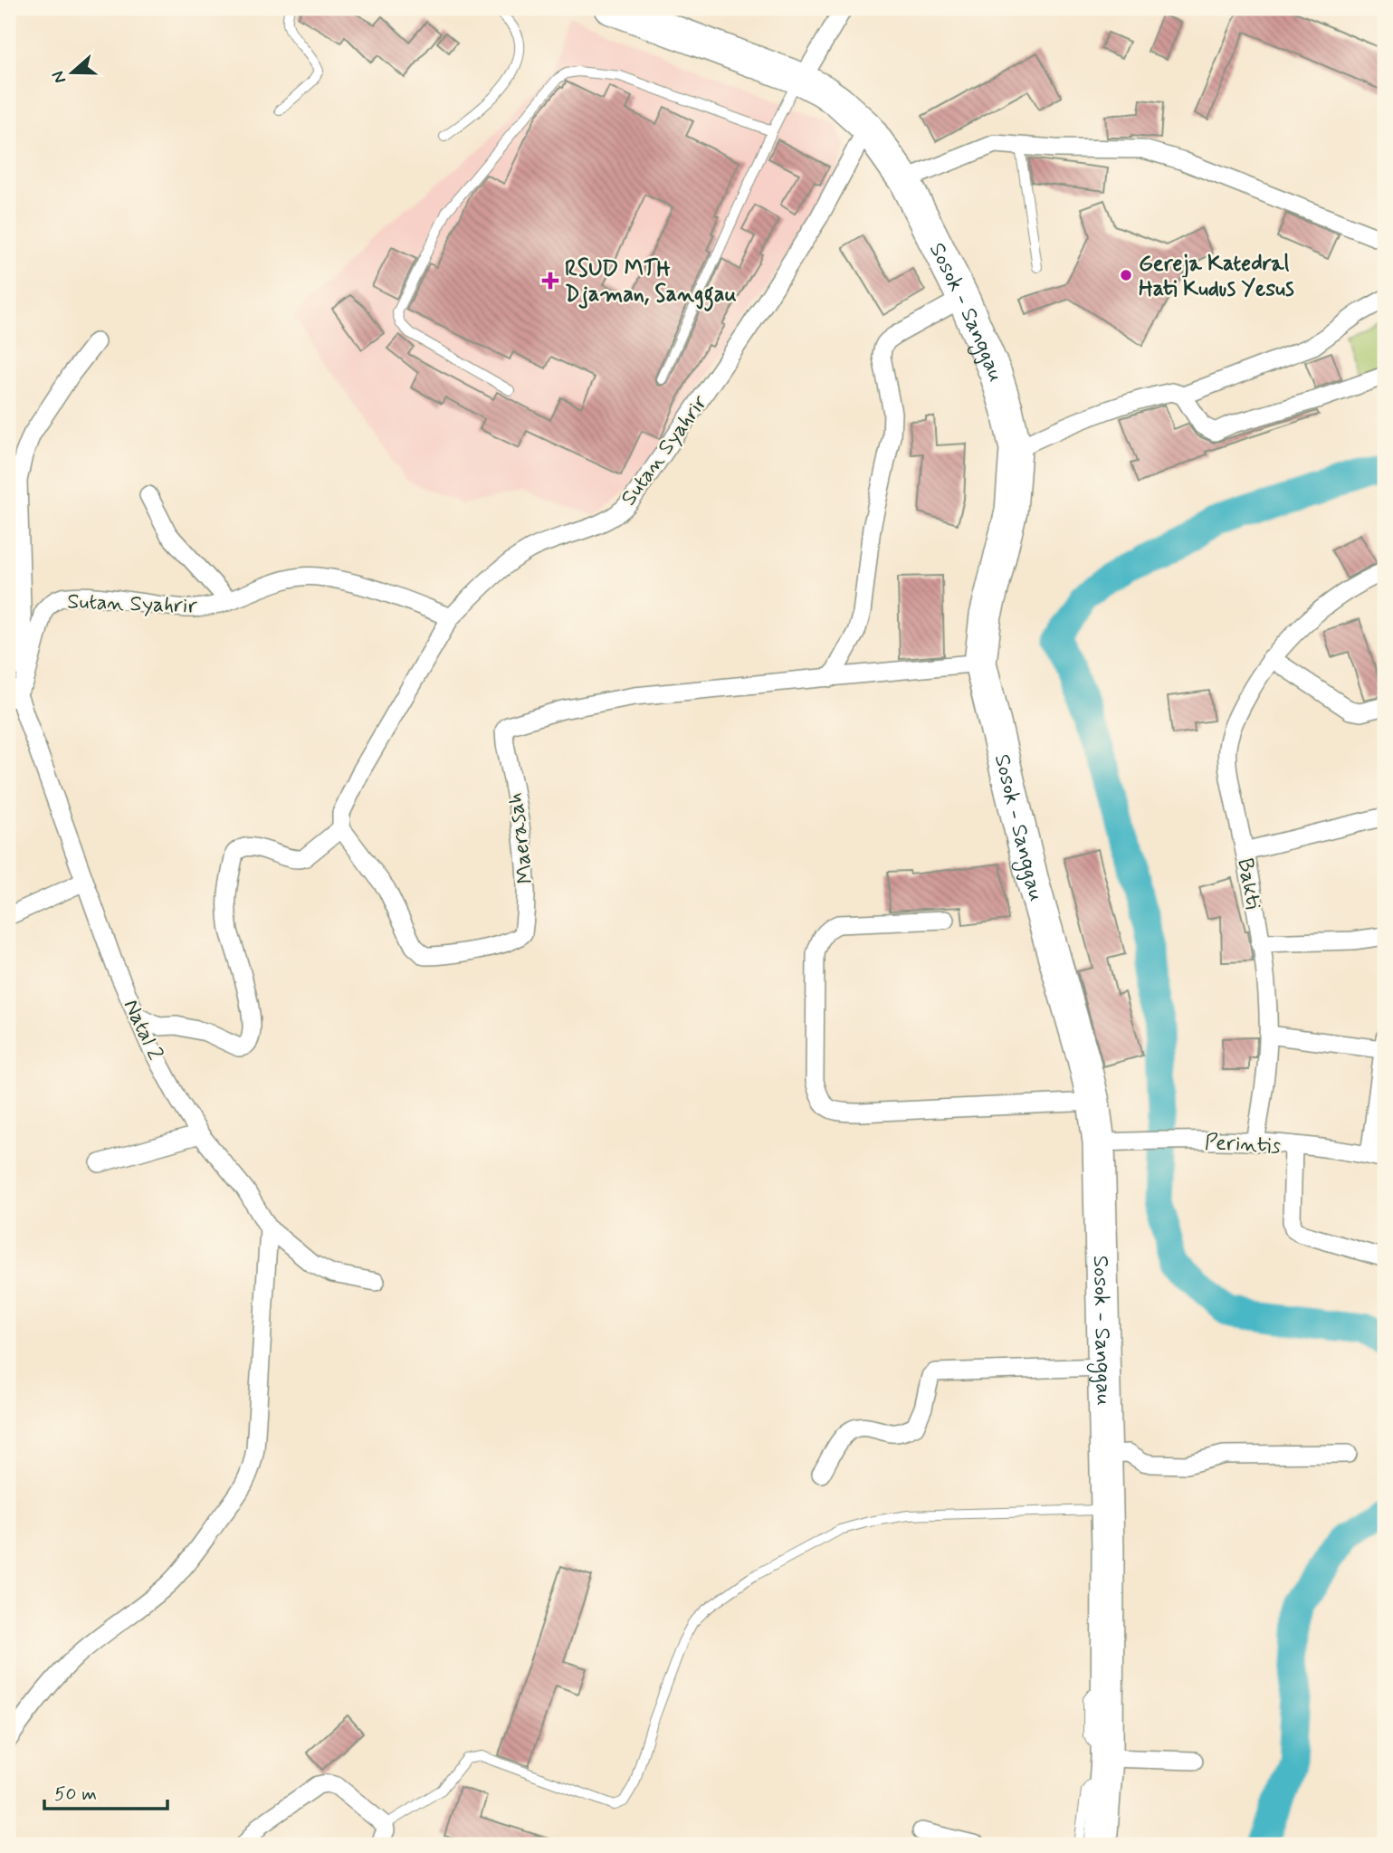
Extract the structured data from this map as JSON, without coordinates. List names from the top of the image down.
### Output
{
  "streets": {
    "highway": ["Sosok - Sanggau"],
    "street": [
      "Sutan Syahrir",
      "Maerasah",
      "Bakti",
      "Natal 2",
      "Perintis"
    ]
  },
  "crossings": [
    ["Sosok - Sanggau", "Sutan Syahrir"],
    ["Sosok - Sanggau", "Maerasah"],
    ["Sosok - Sanggau", "Perintis"],
    ["Sutan Syahrir", "Natal 2"],
    ["Bakti", "Perintis"]
  ],
  "places": {
    "other": ["Gereja Katedral Hati Kudus Yesus"],
    "health": ["RSUD MTH Djaman, Sanggau"]
  },
  "scale_bar": "50 m",
  "north": "left"
}
